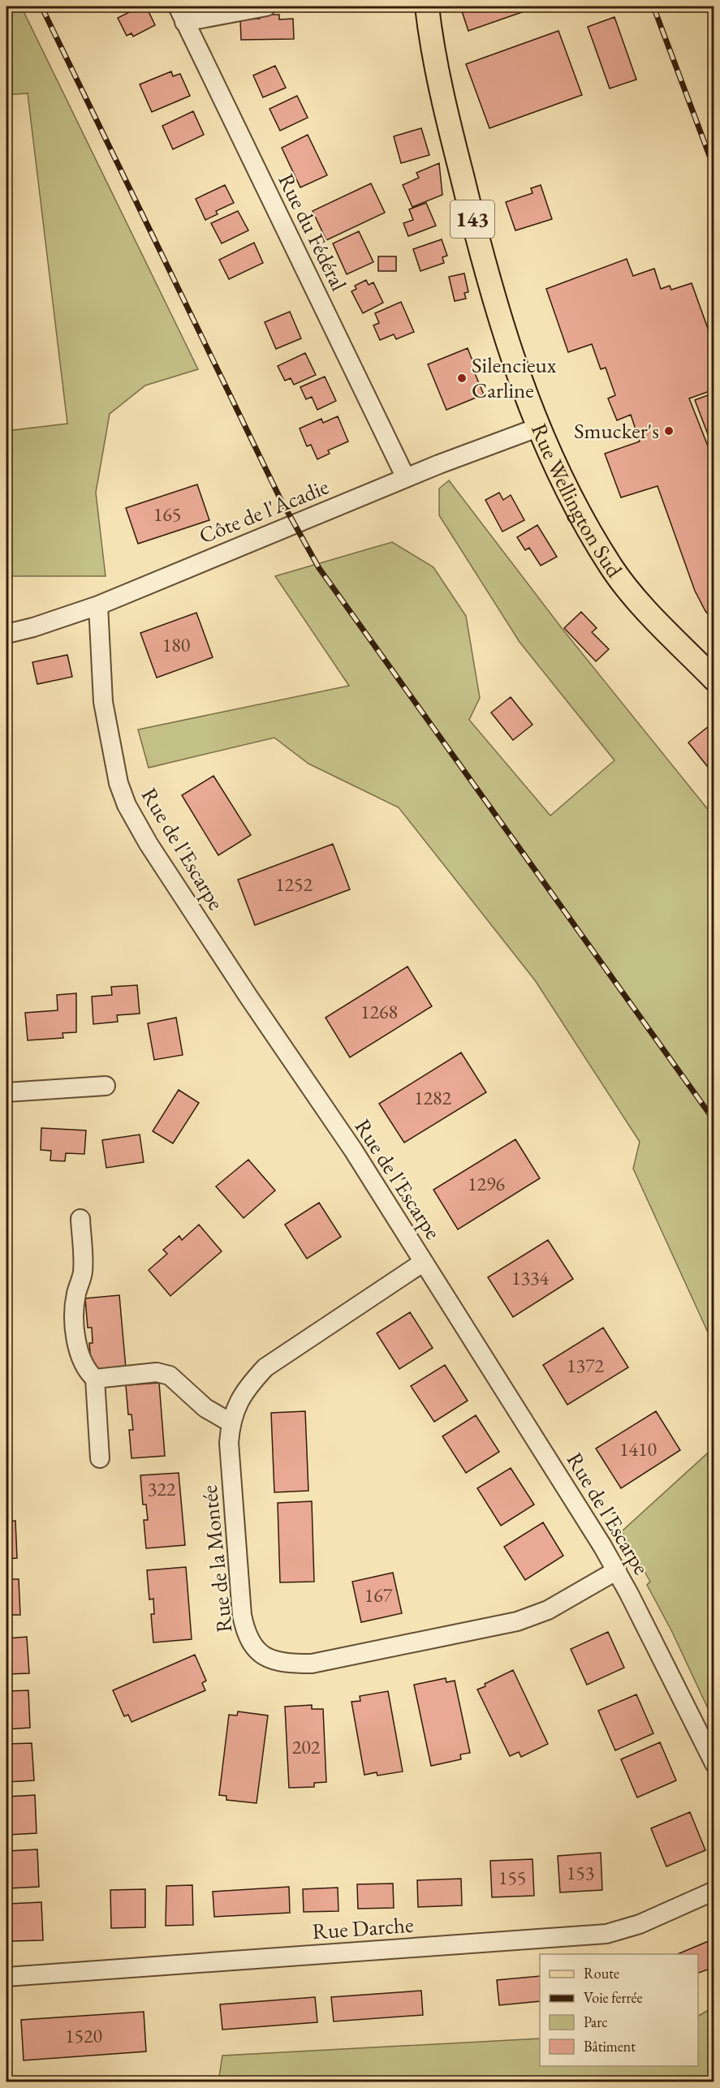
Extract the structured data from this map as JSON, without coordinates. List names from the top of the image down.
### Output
{
  "streets": {
    "main road": ["143", "Rue Wellington Sud"],
    "street": [
      "Rue du Fédéral",
      "Côte de l'Acadie",
      "Rue de l'Escarpe",
      "Rue de la Montée",
      "Rue Darche"
    ]
  },
  "crossings": [
    ["Rue du Fédéral", "Côte de l'Acadie"],
    ["Rue Wellington Sud", "Côte de l'Acadie"],
    ["Côte de l'Acadie", "Rue de l'Escarpe"],
    ["Rue de l'Escarpe", "Rue de la Montée"]
  ],
  "places": ["Silencieux Carline", "Smucker's"],
  "house_numbers": [
    "165",
    "180",
    "1252",
    "1268",
    "1282",
    "1296",
    "1334",
    "1372",
    "1410",
    "322",
    "167",
    "202",
    "153",
    "155",
    "1520"
  ],
  "legend": [
    "Route",
    "Voie ferrée",
    "Parc",
    "Bâtiment"
  ]
}
